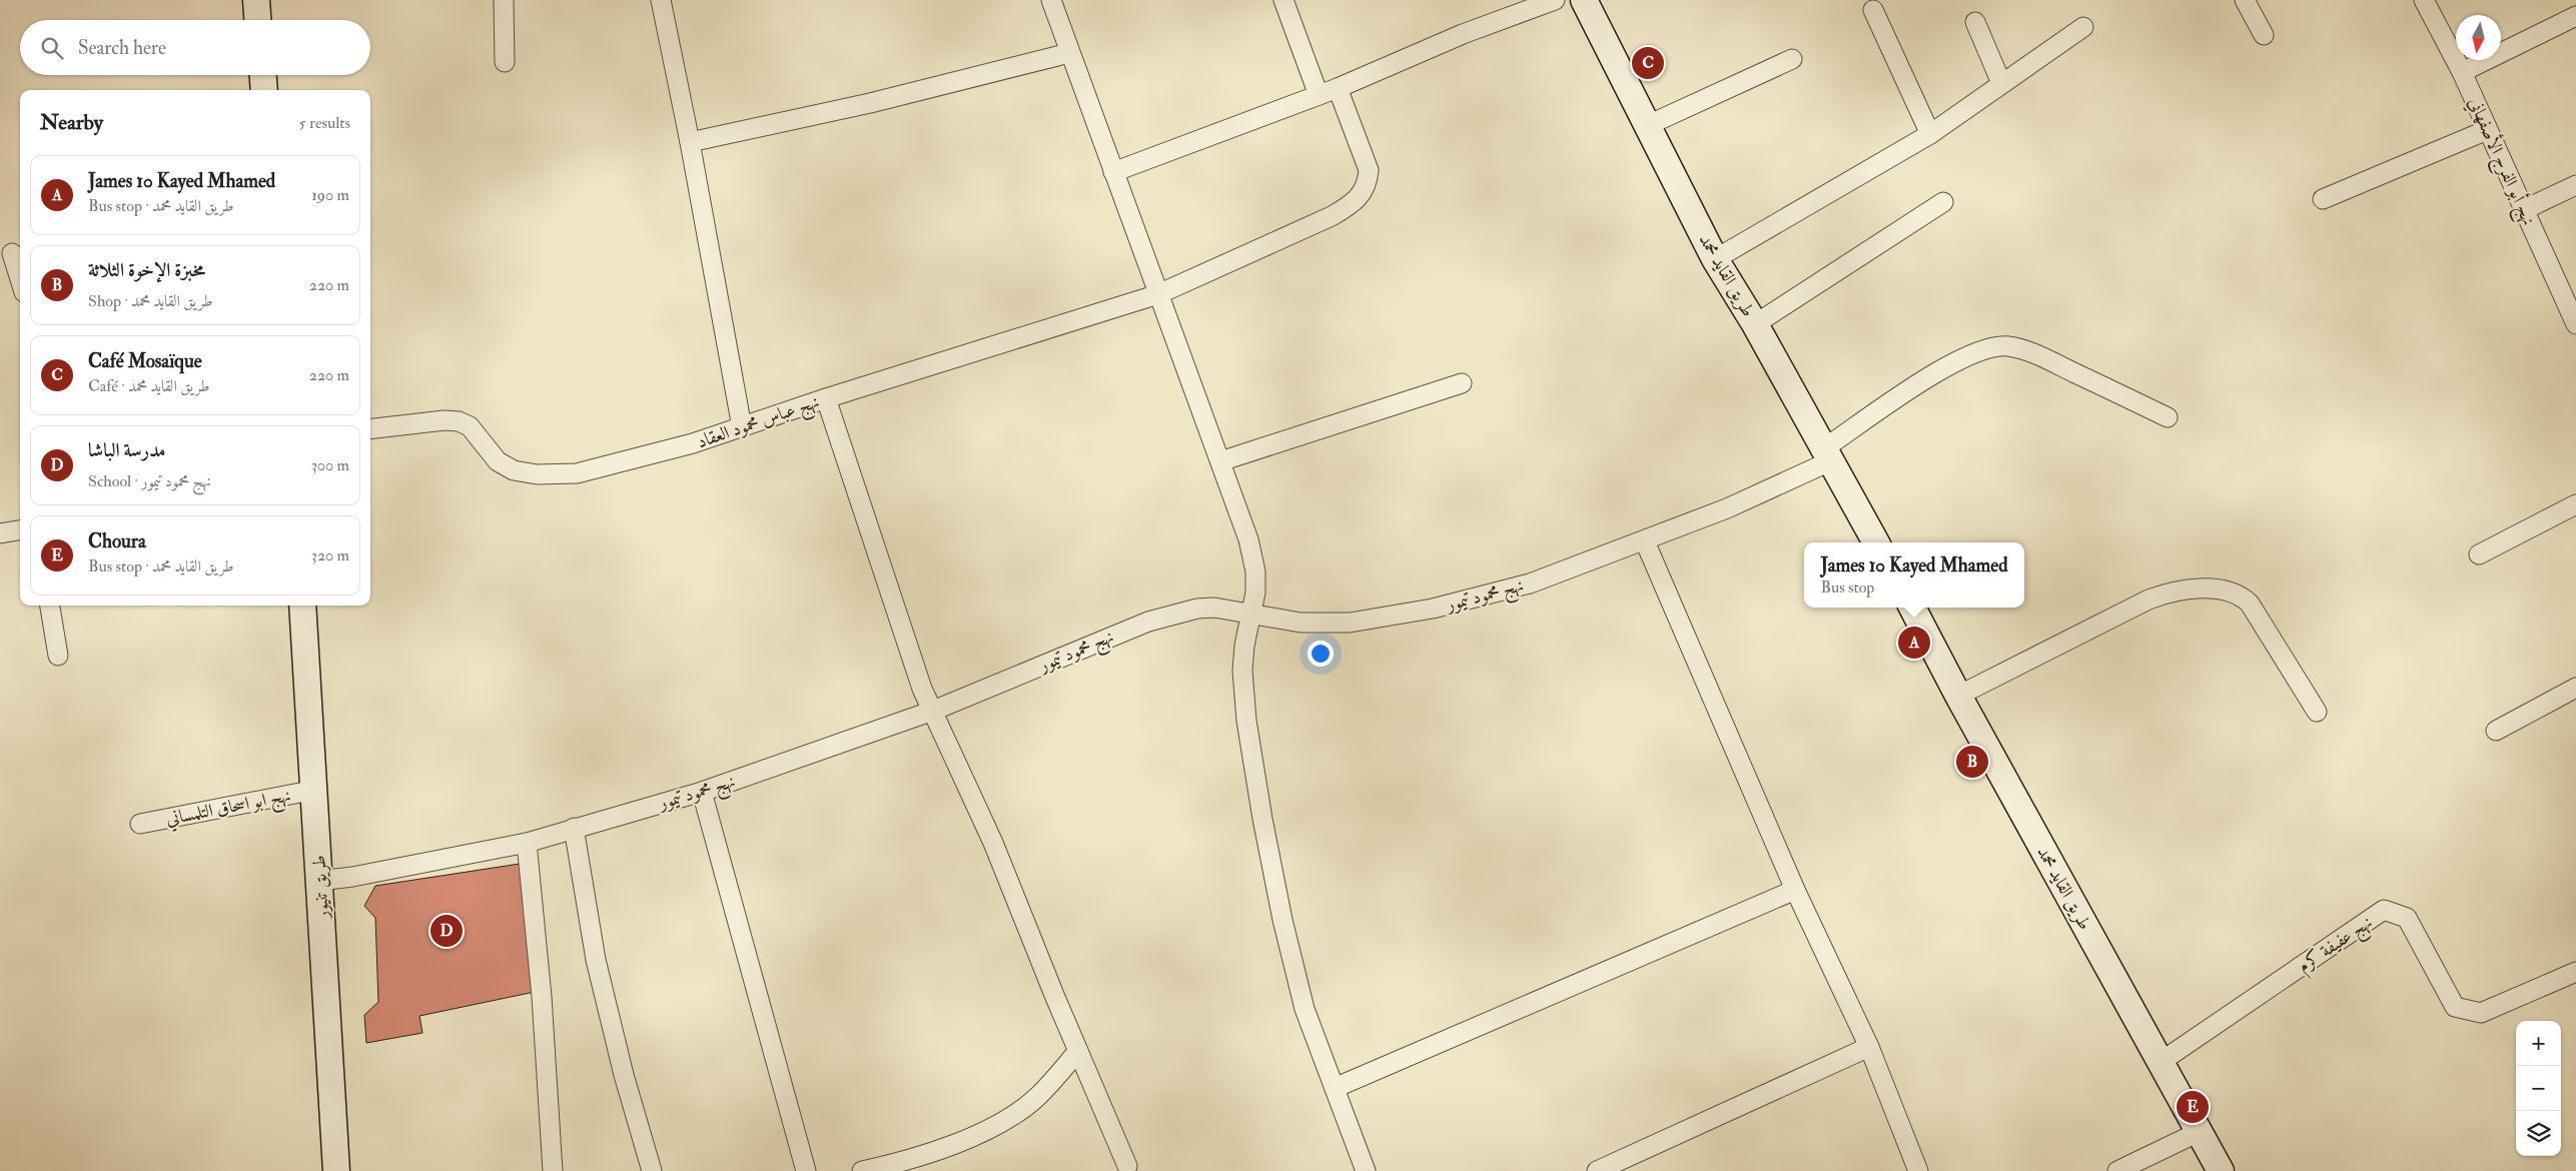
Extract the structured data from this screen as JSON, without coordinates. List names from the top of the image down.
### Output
{
  "streets": {
    "main road": ["طريق القايد محمد", "طريق تنيور"],
    "street": [
      "نهج أبو الفرج الأصفهاني",
      "نهج عباس محمود العقاد",
      "نهج محمود تيمور",
      "نهج ابو اسحاق التلمساني",
      "نهج عفيفة كرم"
    ]
  },
  "crossings": [
    ["طريق القايد محمد", "نهج محمود تيمور"],
    ["طريق القايد محمد", "نهج عفيفة كرم"],
    ["نهج محمود تيمور", "طريق تنيور"],
    ["نهج ابو اسحاق التلمساني", "طريق تنيور"]
  ],
  "north": "bottom",
  "page": {
    "search": "Search here",
    "pins": [
      "C",
      "A",
      "B",
      "D",
      "E"
    ],
    "heading": ["Nearby", "5 results"],
    "list": [
      {
        "mark": "A",
        "name": "James 10 Kayed Mhamed",
        "note": "Bus stop · طريق القايد محمد",
        "value": "190 m"
      },
      {
        "mark": "B",
        "name": "مخبزة الإخوة الثلاثة",
        "note": "Shop · طريق القايد محمد",
        "value": "220 m"
      },
      {
        "mark": "C",
        "name": "Café Mosaïque",
        "note": "Café · طريق القايد محمد",
        "value": "220 m"
      },
      {
        "mark": "D",
        "name": "مدرسة الباشا",
        "note": "School · نهج محمود تيمور",
        "value": "300 m"
      },
      {
        "mark": "E",
        "name": "Choura",
        "note": "Bus stop · طريق القايد محمد",
        "value": "320 m"
      }
    ],
    "popup": ["James 10 Kayed Mhamed", "Bus stop"],
    "map_buttons": ["+", "−"]
  }
}
